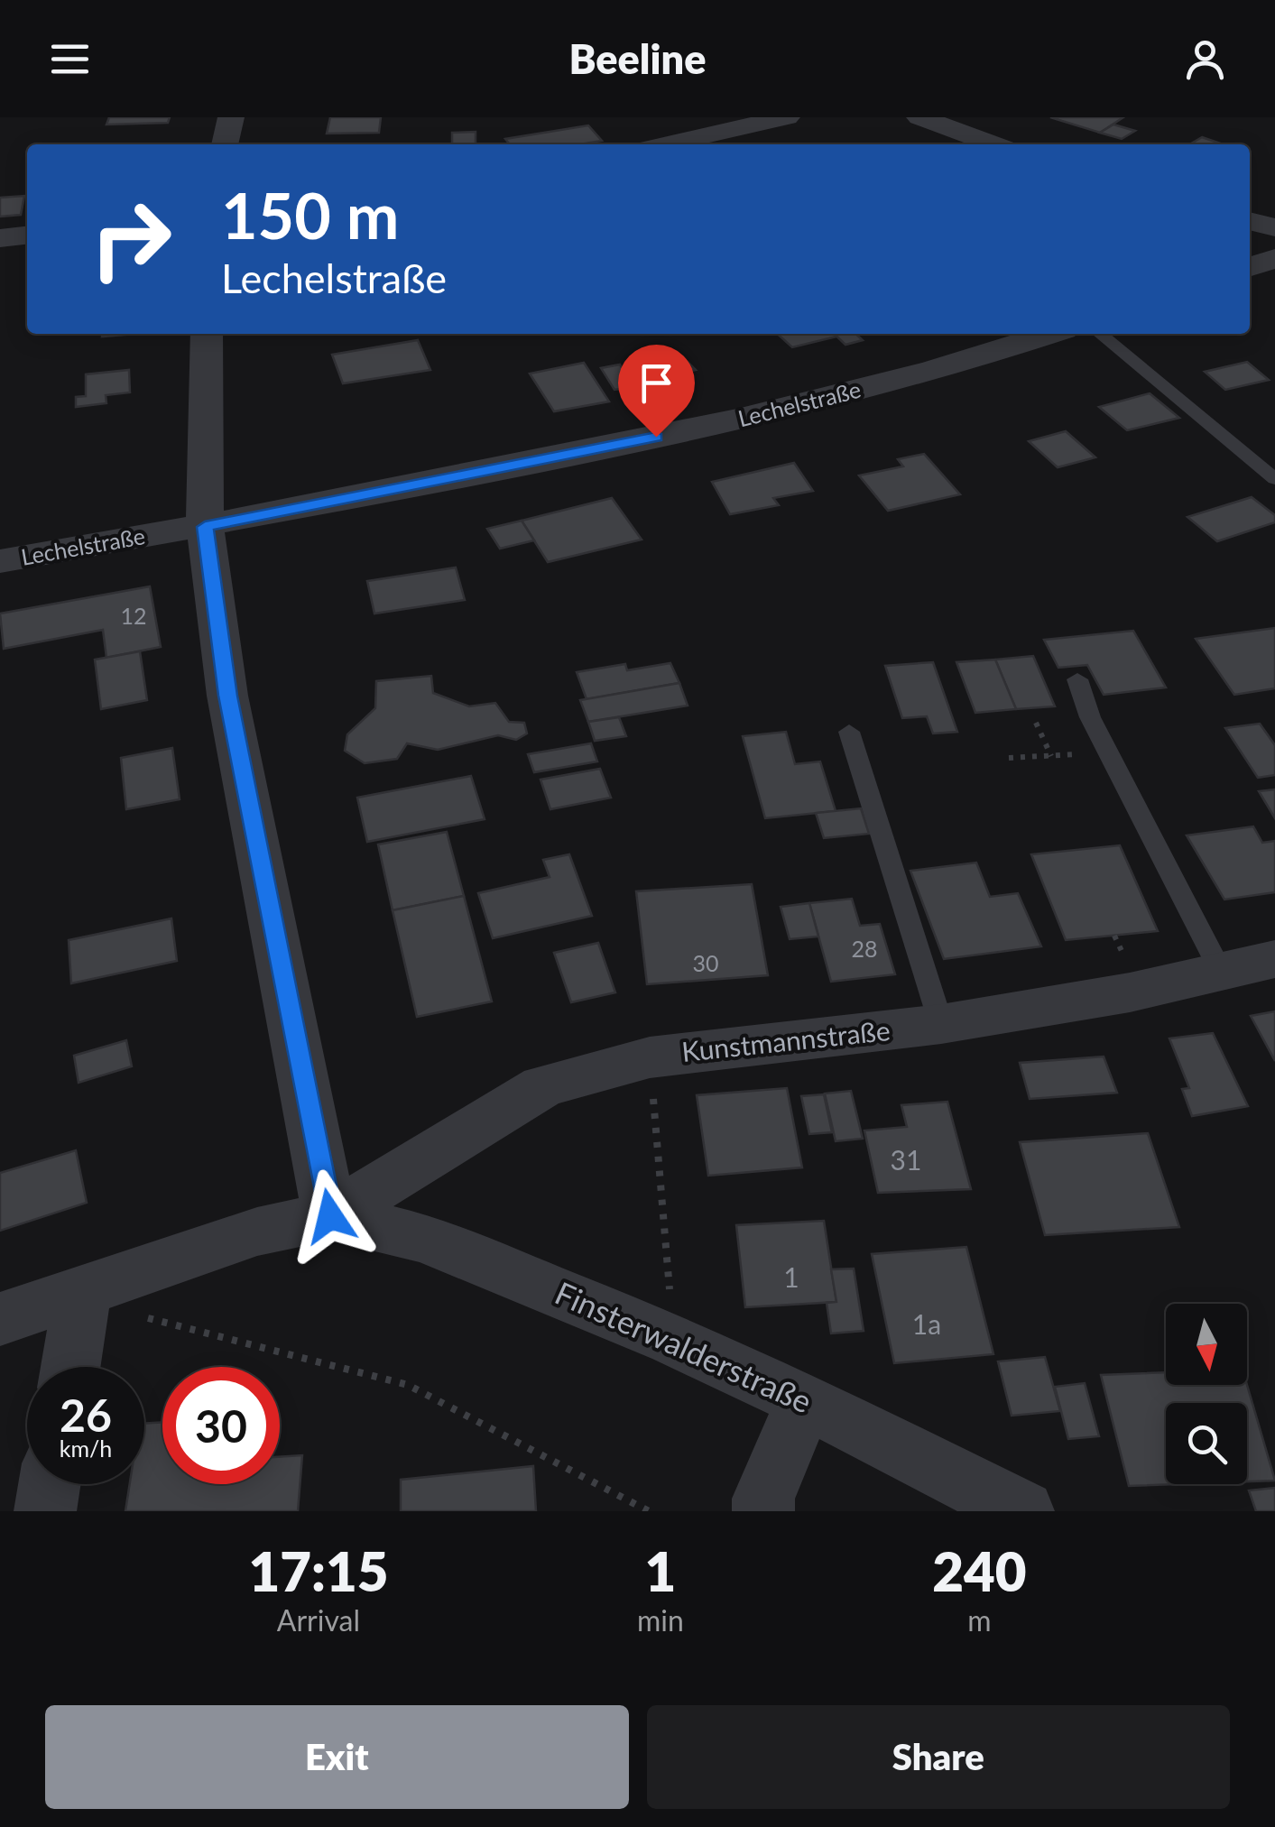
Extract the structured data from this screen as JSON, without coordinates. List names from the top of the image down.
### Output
{
  "streets": {
    "street": ["Lechelstraße", "Kunstmannstraße", "Finsterwalderstraße"]
  },
  "crossings": [
    ["Kunstmannstraße", "Finsterwalderstraße"]
  ],
  "house_numbers": [
    "12",
    "28",
    "30",
    "31",
    "1",
    "1a"
  ],
  "north": "bottom",
  "page": {
    "header": "Beeline",
    "turn": ["150 m", "Lechelstraße"],
    "speed": "26 km/h",
    "limit": "30",
    "eta": [
      "17:15",
      "Arrival",
      "1",
      "min",
      "240",
      "m"
    ],
    "buttons": ["Exit", "Share"]
  }
}
